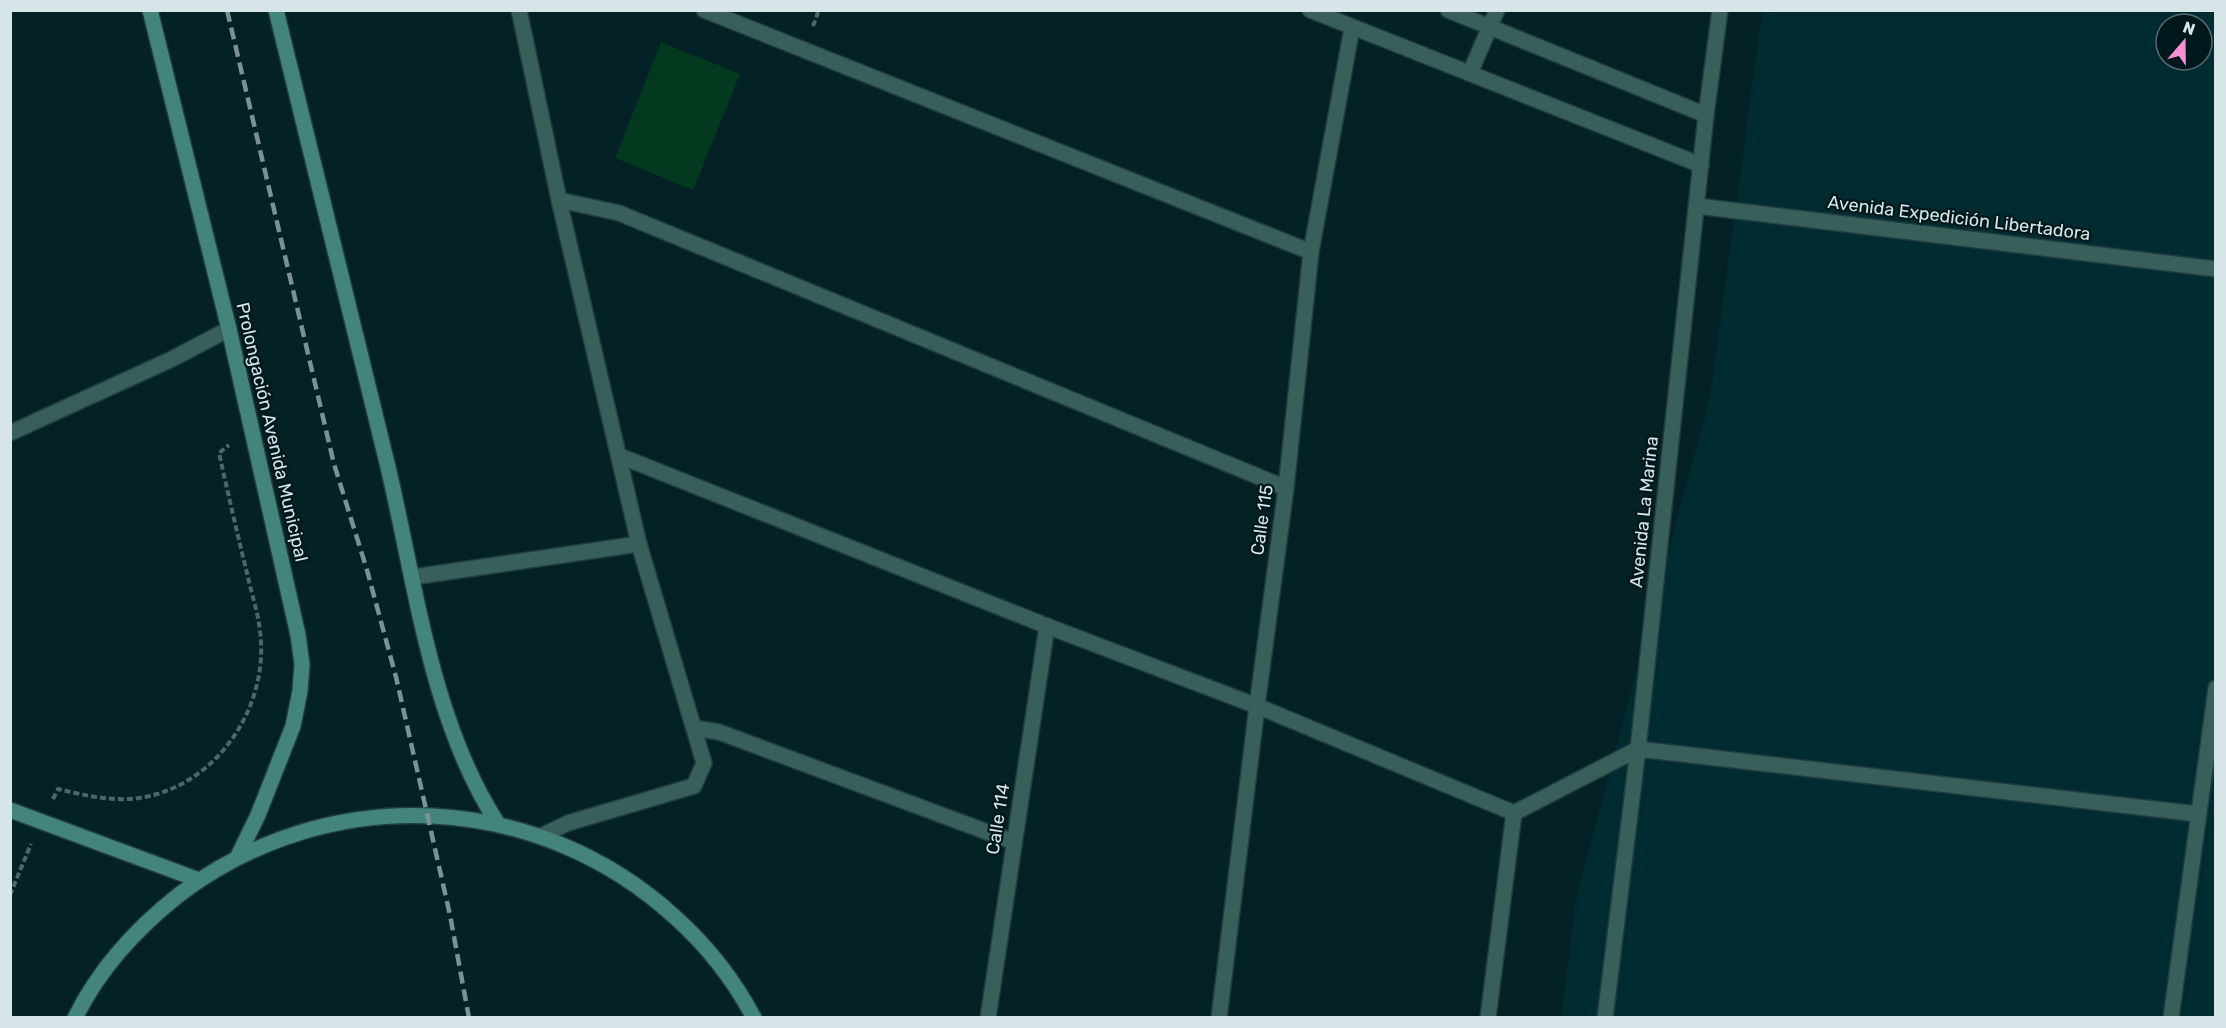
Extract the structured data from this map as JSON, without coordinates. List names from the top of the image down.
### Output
{
  "streets": {
    "main road": ["Prolongación Avenida Municipal"],
    "street": [
      "Avenida Expedición Libertadora",
      "Avenida La Marina",
      "Calle 115",
      "Calle 114"
    ]
  },
  "crossings": [
    ["Avenida Expedición Libertadora", "Avenida La Marina"]
  ],
  "north": "top"
}
